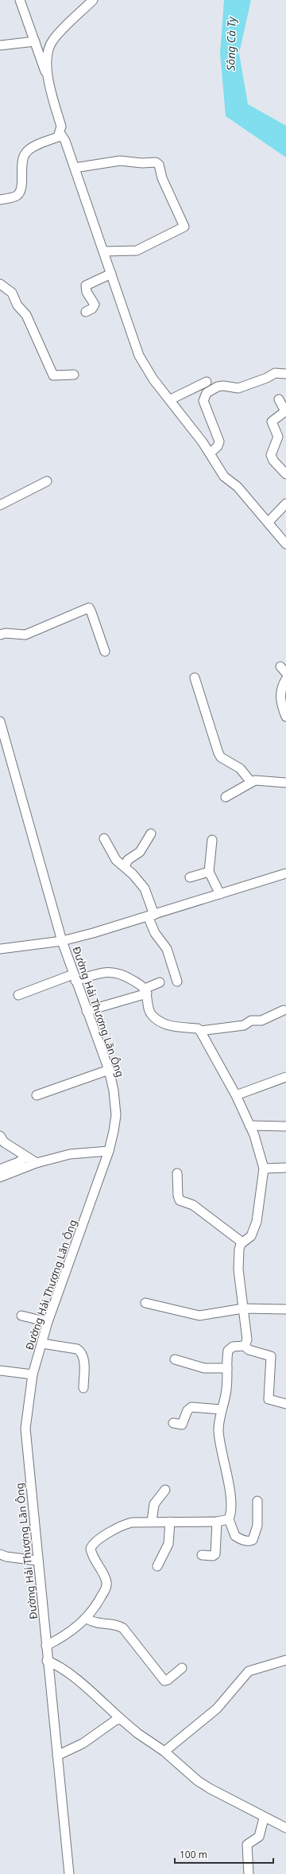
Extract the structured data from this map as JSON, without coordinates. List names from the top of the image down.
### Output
{
  "streets": {
    "street": ["Đường Hải Thượng Lãn Ông"]
  },
  "water": ["Sông Cà Ty"],
  "scale_bar": "100 m"
}
